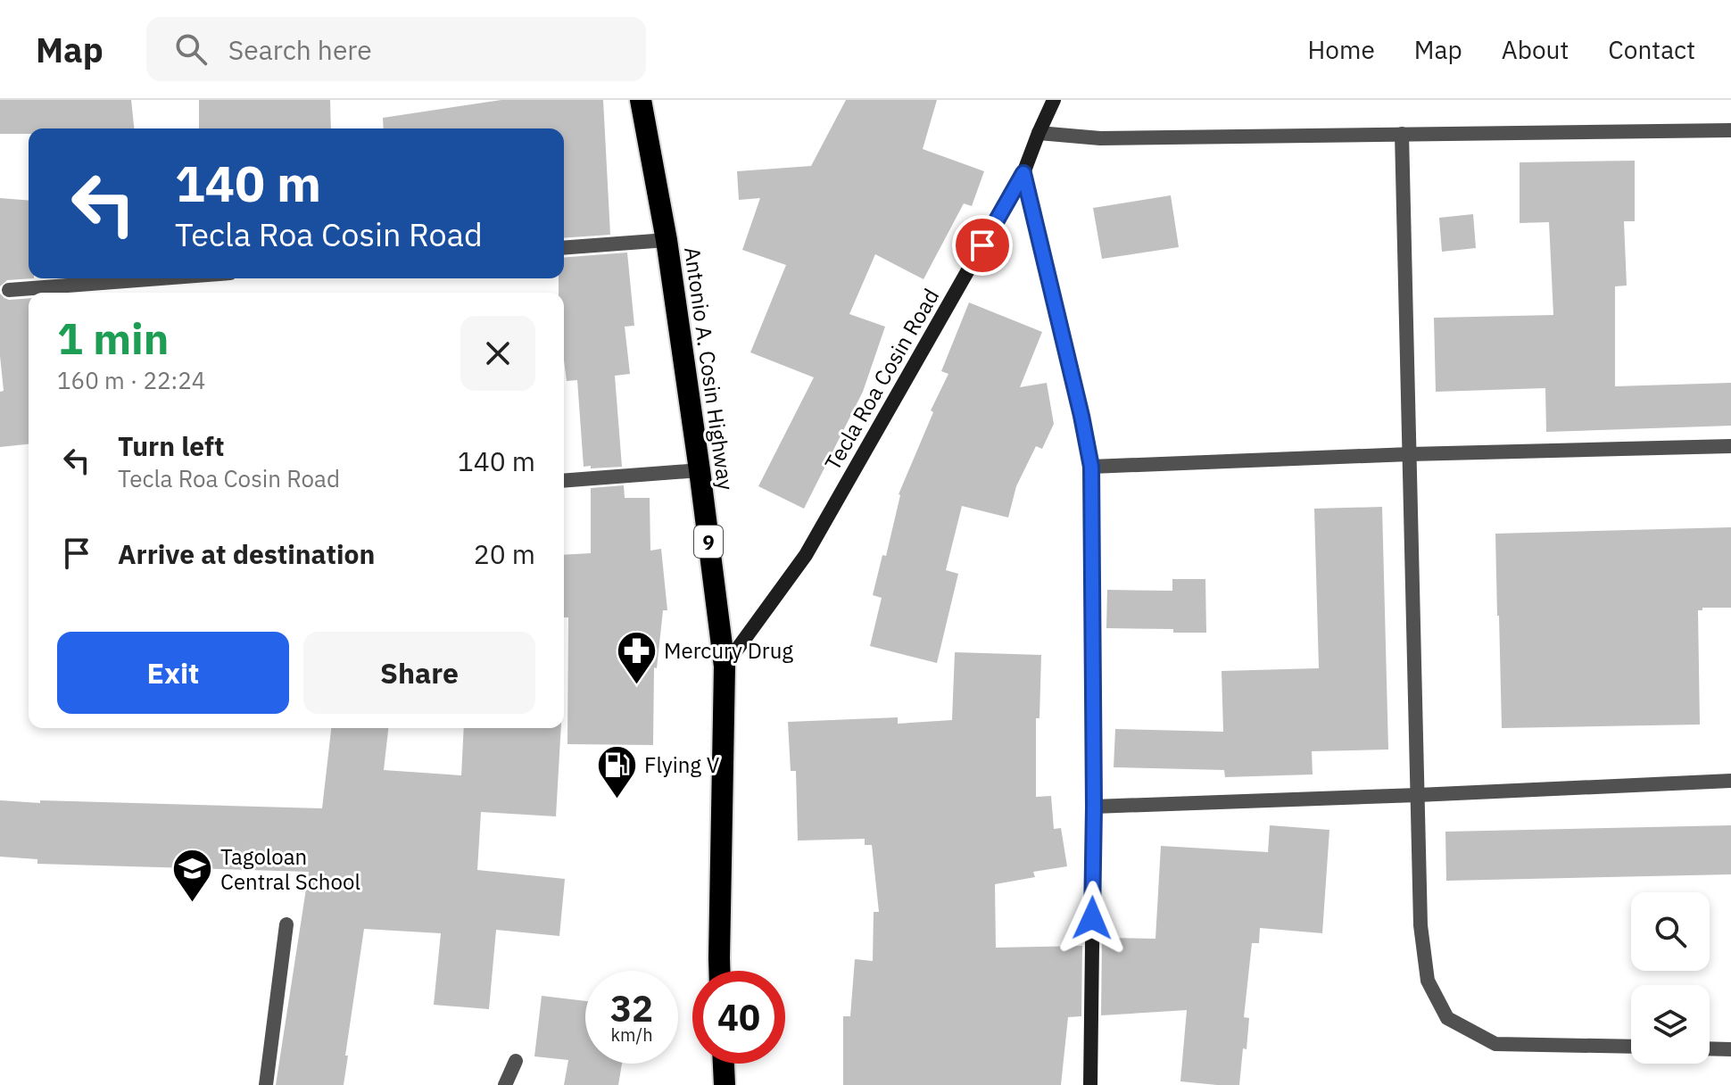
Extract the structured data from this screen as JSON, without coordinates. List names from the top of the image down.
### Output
{
  "streets": {
    "highway": ["Antonio A. Cosin Highway", "9"],
    "street": ["Tecla Roa Cosin Road"]
  },
  "crossings": [
    ["Antonio A. Cosin Highway", "Tecla Roa Cosin Road"]
  ],
  "places": {
    "pharmacy": ["Mercury Drug"],
    "fuel station": ["Flying V"],
    "school or university": ["Tagoloan Central School"]
  },
  "page": {
    "header": "Map",
    "search": "Search here",
    "nav": [
      "Home",
      "Map",
      "About",
      "Contact"
    ],
    "turn": ["140 m", "Tecla Roa Cosin Road"],
    "heading": ["1 min", "160 m · 22:24"],
    "list": [
      {
        "name": "Turn left",
        "note": "Tecla Roa Cosin Road",
        "value": "140 m"
      },
      {
        "name": "Arrive at destination",
        "value": "20 m"
      }
    ],
    "buttons": ["Exit", "Share"],
    "speed": "32 km/h",
    "limit": "40"
  }
}
